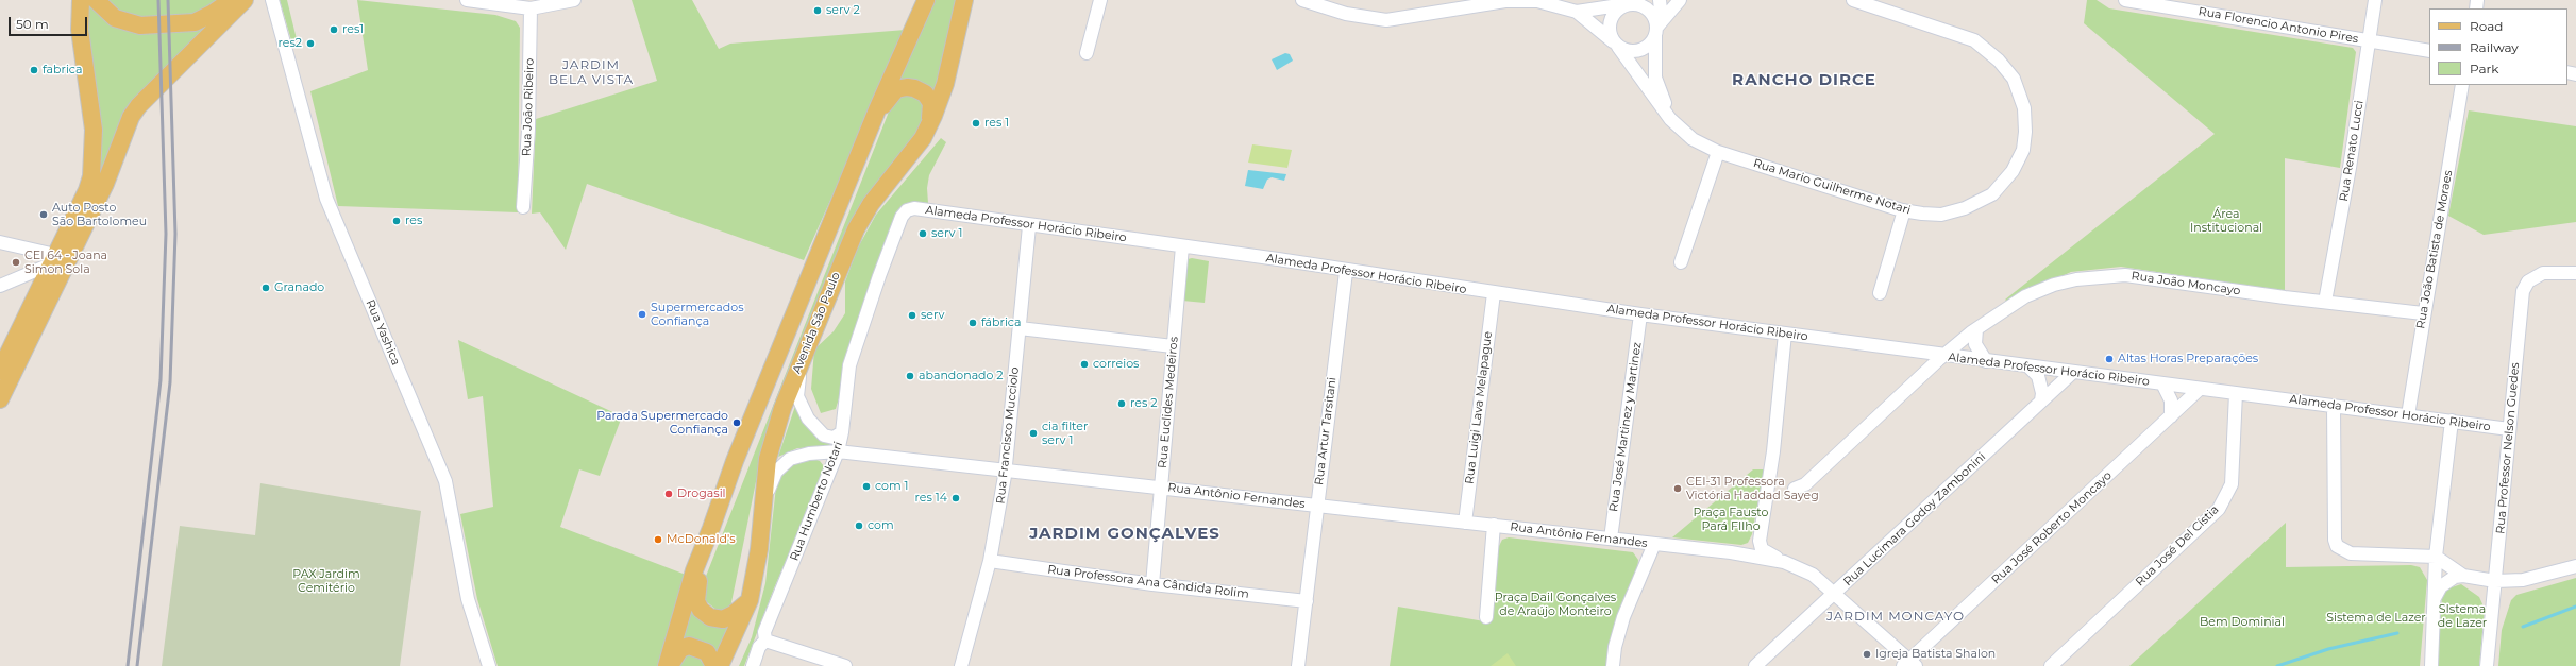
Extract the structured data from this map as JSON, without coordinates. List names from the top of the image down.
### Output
{
  "streets": {
    "main road": ["Avenida São Paulo"],
    "street": [
      "Rua Florencio Antonio Pires",
      "Rua Joāo Ribeiro",
      "Rua Renato Lucci",
      "Rua Mario Guilherme Notari",
      "Alameda Professor Horácio Ribeiro",
      "Rua João Batista de Moraes",
      "Rua João Moncayo",
      "Rua Yashica",
      "Rua Euclides Medeiros",
      "Rua Luigi Lava Melapague",
      "Rua José Martinez y Martinez",
      "Rua Artur Tarsitani",
      "Rua Francisco Mucciolo",
      "Rua Professor Nelson Guedes",
      "Rua Antônio Fernandes",
      "Rua Humberto Notari",
      "Rua Lucimara Godoy Zambonini",
      "Rua José Roberto Moncayo",
      "Rua José Del Cístia",
      "Rua Professora Ana Cândida Rolim"
    ]
  },
  "crossings": [
    ["Rua Florencio Antonio Pires", "Rua Renato Lucci"],
    ["Rua Renato Lucci", "Rua João Moncayo"],
    ["Alameda Professor Horácio Ribeiro", "Rua João Batista de Moraes"],
    ["Alameda Professor Horácio Ribeiro", "Rua João Moncayo"],
    ["Alameda Professor Horácio Ribeiro", "Rua Euclides Medeiros"],
    ["Alameda Professor Horácio Ribeiro", "Rua Luigi Lava Melapague"],
    ["Alameda Professor Horácio Ribeiro", "Rua José Martinez y Martinez"],
    ["Alameda Professor Horácio Ribeiro", "Rua Artur Tarsitani"],
    ["Alameda Professor Horácio Ribeiro", "Rua Francisco Mucciolo"],
    ["Alameda Professor Horácio Ribeiro", "Rua Professor Nelson Guedes"],
    ["Alameda Professor Horácio Ribeiro", "Rua Humberto Notari"],
    ["Alameda Professor Horácio Ribeiro", "Rua Lucimara Godoy Zambonini"],
    ["Alameda Professor Horácio Ribeiro", "Rua José Roberto Moncayo"],
    ["Alameda Professor Horácio Ribeiro", "Rua José Del Cístia"],
    ["Rua João Batista de Moraes", "Rua João Moncayo"],
    ["Avenida São Paulo", "Rua Antônio Fernandes"],
    ["Rua Euclides Medeiros", "Rua Antônio Fernandes"],
    ["Rua Euclides Medeiros", "Rua Professora Ana Cândida Rolim"],
    ["Rua Luigi Lava Melapague", "Rua Antônio Fernandes"],
    ["Rua José Martinez y Martinez", "Rua Antônio Fernandes"],
    ["Rua Artur Tarsitani", "Rua Antônio Fernandes"],
    ["Rua Artur Tarsitani", "Rua Professora Ana Cândida Rolim"],
    ["Rua Francisco Mucciolo", "Rua Antônio Fernandes"],
    ["Rua Francisco Mucciolo", "Rua Professora Ana Cândida Rolim"],
    ["Rua Antônio Fernandes", "Rua Humberto Notari"],
    ["Rua Antônio Fernandes", "Rua Lucimara Godoy Zambonini"],
    ["Rua Antônio Fernandes", "Rua José Roberto Moncayo"]
  ],
  "districts": [
    "JARDIM BELA VISTA",
    "RANCHO DIRCE",
    "JARDIM GONÇALVES",
    "JARDIM MONCAYO"
  ],
  "parks": [
    "Área Institucional",
    "Praça Fausto Pará FIlho",
    "PAX Jardim Cemitério",
    "Praça Dail Gonçalves de Araújo Monteiro",
    "SIstema de Lazer",
    "Sistema de Lazer",
    "Bem Dominial"
  ],
  "places": [
    "serv 2",
    "res1",
    "res2",
    "fabrica",
    "res 1",
    "Auto Posto São Bartolomeu",
    "res",
    "serv 1",
    "CEI 64 - Joana Simon Sola",
    "Granado",
    "Supermercados Confiança",
    "serv",
    "fábrica",
    "Altas Horas Preparações",
    "correios",
    "abandonado 2",
    "res 2",
    "Parada Supermercado Confiança",
    "cia filter serv 1",
    "com 1",
    "CEI-31 Professora Victória Haddad Sayeg",
    "Drogasil",
    "res 14",
    "com",
    "McDonald's",
    "Igreja Batista Shalon"
  ],
  "legend": ["Road", "Railway", "Park"],
  "scale_bar": "50 m"
}
